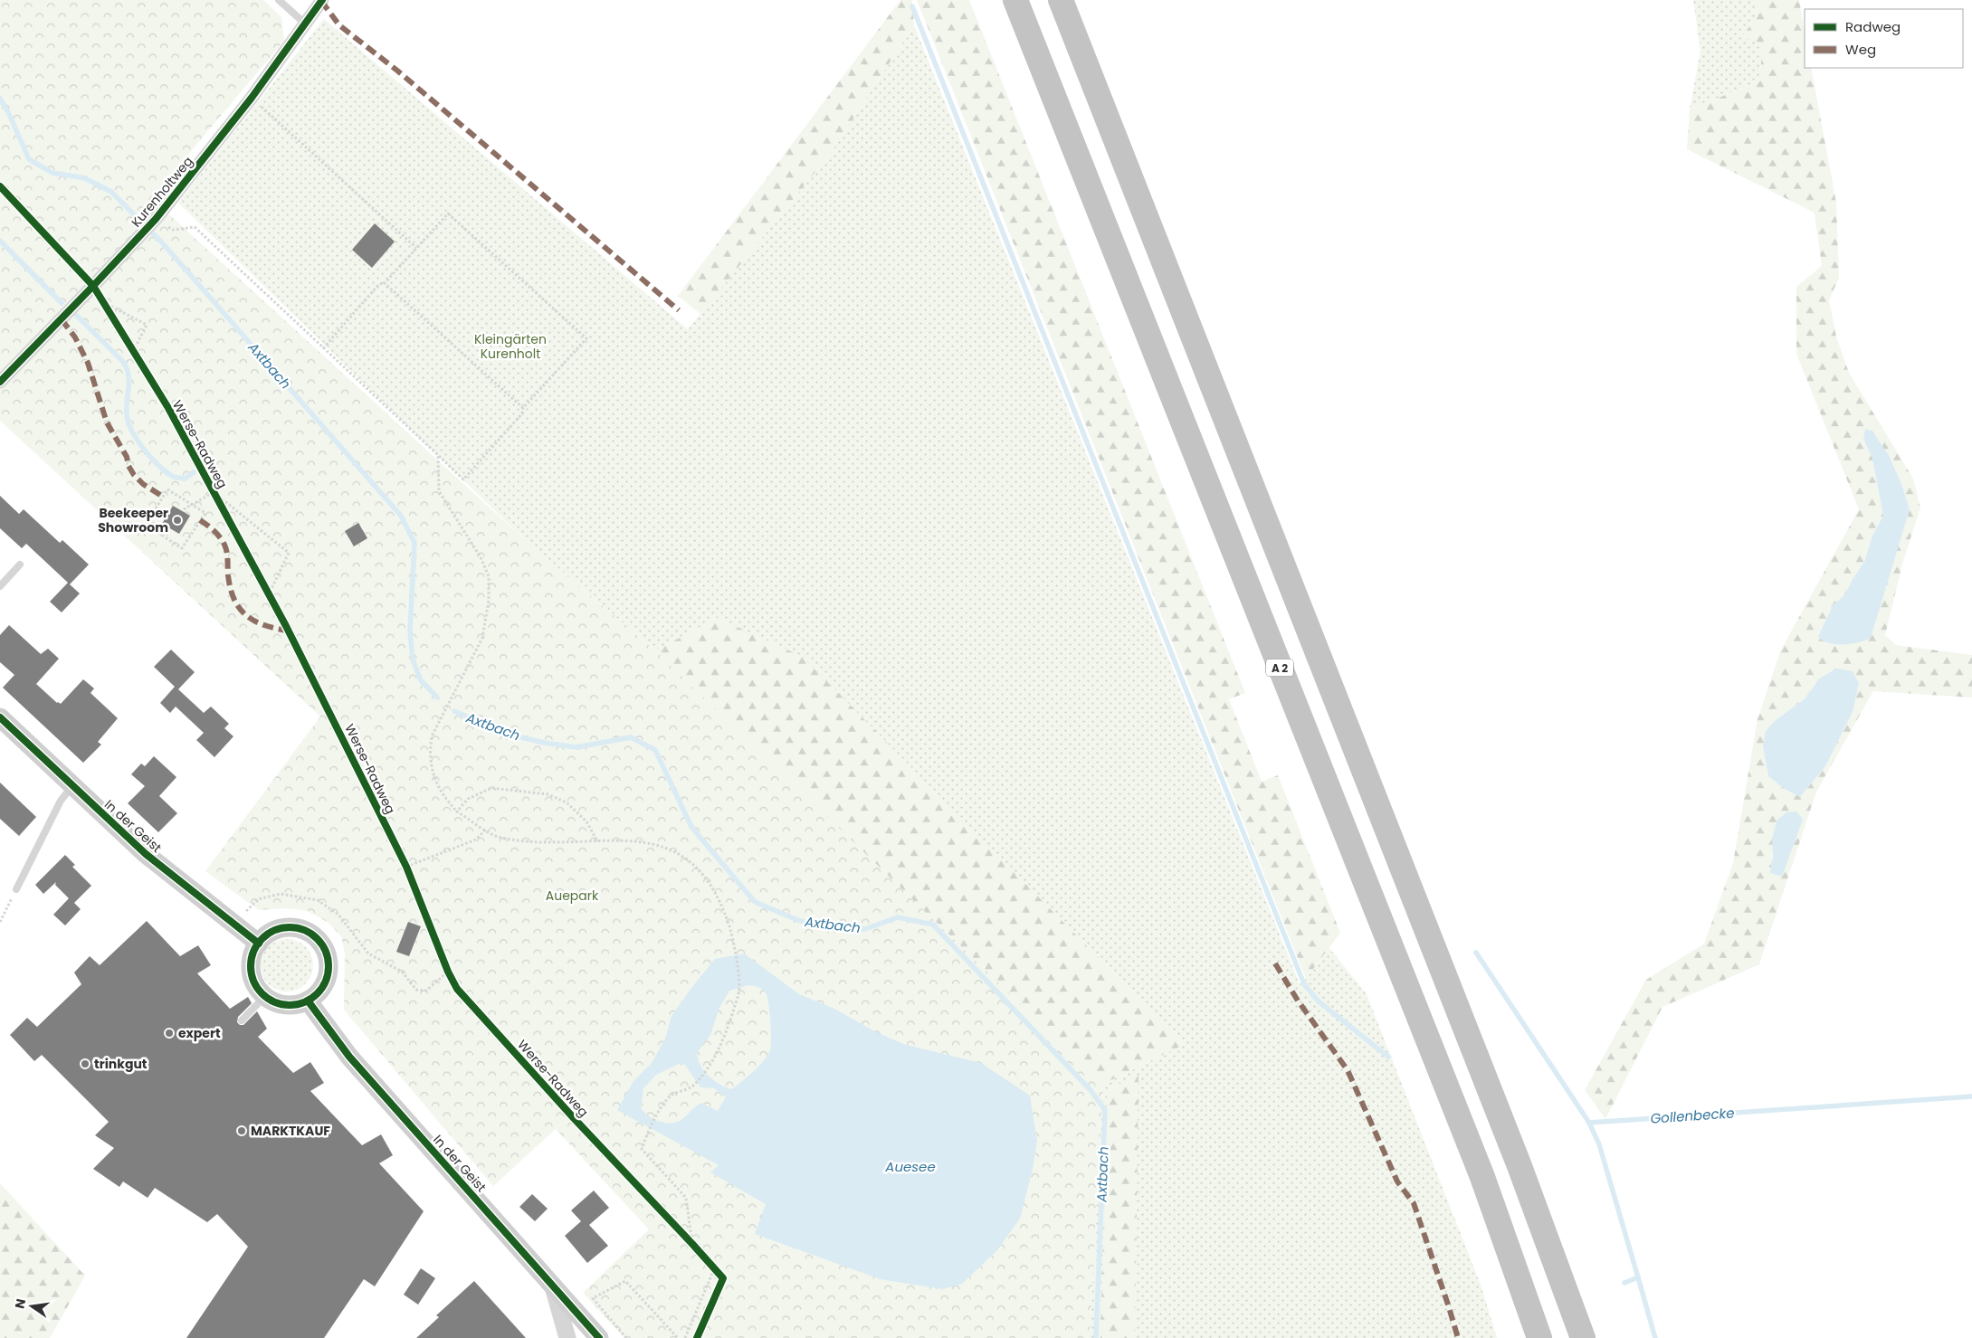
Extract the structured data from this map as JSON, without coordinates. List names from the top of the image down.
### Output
{
  "streets": {
    "highway": ["A 2"],
    "main road": ["In der Geist"],
    "street": ["Kurenholtweg"],
    "cycle path": ["Werse-Radweg"]
  },
  "water": ["Axtbach", "Gollenbecke", "Auesee"],
  "parks": ["Kleingärten Kurenholt", "Auepark"],
  "places": [
    "Beekeeper Showroom",
    "expert",
    "trinkgut",
    "MARKTKAUF"
  ],
  "legend": ["Radweg", "Weg"],
  "north": "left"
}
